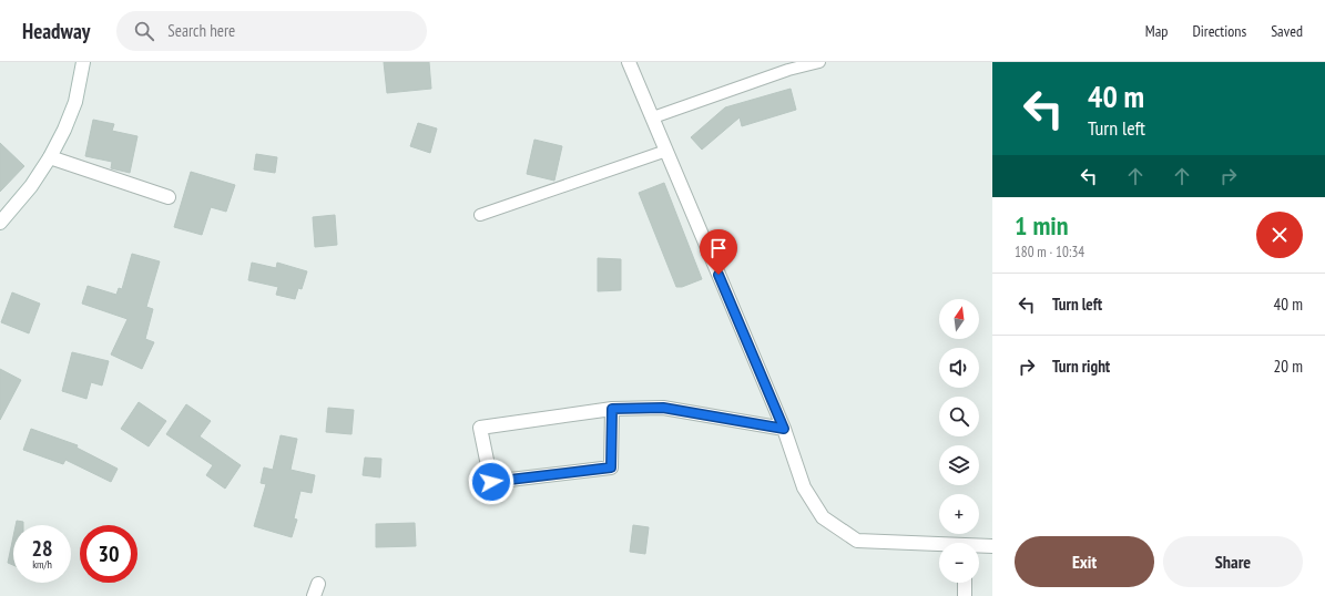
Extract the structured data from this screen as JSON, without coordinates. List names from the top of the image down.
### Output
{
  "north": "top",
  "page": {
    "header": "Headway",
    "search": "Search here",
    "nav": ["Map", "Directions", "Saved"],
    "turn": ["40 m", "Turn left"],
    "heading": ["1 min", "180 m · 10:34"],
    "list": [
      {
        "name": "Turn left",
        "value": "40 m"
      },
      {
        "name": "Turn right",
        "value": "20 m"
      }
    ],
    "map_buttons": ["+", "−"],
    "speed": "28 km/h",
    "limit": "30",
    "buttons": ["Exit", "Share"]
  }
}
